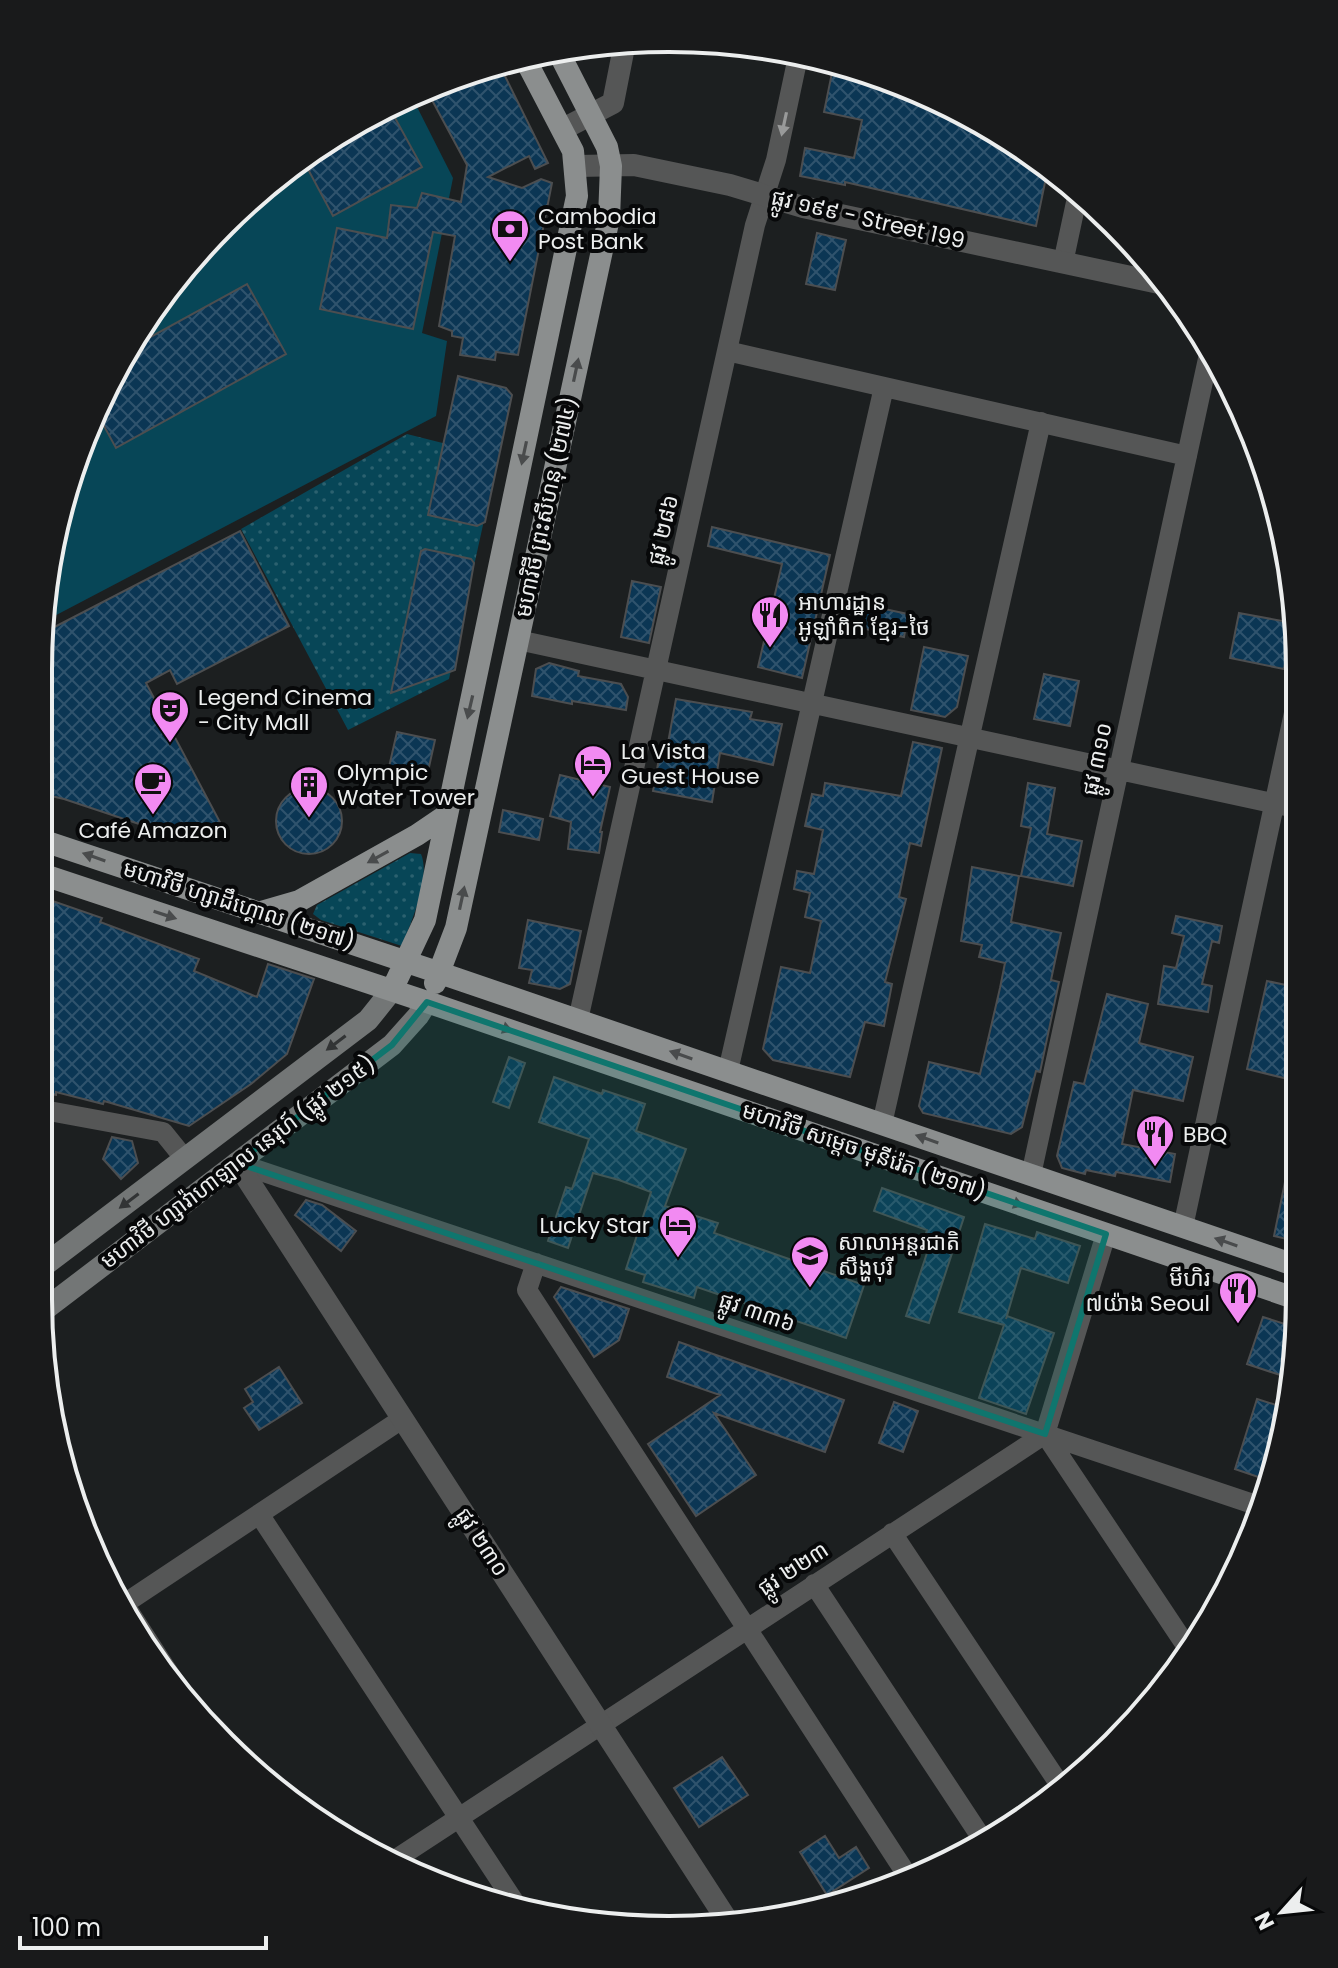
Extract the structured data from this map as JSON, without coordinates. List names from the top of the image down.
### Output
{
  "streets": {
    "main road": [
      "មហាវិថី ព្រះសីហនុ (២៧៤)",
      "មហាវិថី ហ្សាដឹហ្គោល (២១៧)",
      "មហាវិថី សម្តេច មុនីរ៉េត (២១៧)",
      "មហាវិថី ហ្សាវ៉ាហាឡាល នេរុហ៍ (ផ្លូវ ២១៥)"
    ],
    "street": [
      "ផ្លូវ ១៩៩ - Street 199",
      "ផ្លូវ ២៨៦",
      "ផ្លូវ ៣១០",
      "ផ្លូវ ៣៣៦",
      "ផ្លូវ ២៣០",
      "ផ្លូវ ២២៣"
    ]
  },
  "crossings": [
    ["ផ្លូវ ១៩៩ - Street 199", "មហាវិថី ព្រះសីហនុ (២៧៤)"],
    ["ផ្លូវ ១៩៩ - Street 199", "ផ្លូវ ២៨៦"],
    ["មហាវិថី ព្រះសីហនុ (២៧៤)", "មហាវិថី ហ្សាដឹហ្គោល (២១៧)"],
    ["មហាវិថី ព្រះសីហនុ (២៧៤)", "មហាវិថី សម្តេច មុនីរ៉េត (២១៧)"],
    ["មហាវិថី ព្រះសីហនុ (២៧៤)", "មហាវិថី ហ្សាវ៉ាហាឡាល នេរុហ៍ (ផ្លូវ ២១៥)"],
    ["ផ្លូវ ២៨៦", "មហាវិថី សម្តេច មុនីរ៉េត (២១៧)"],
    ["ផ្លូវ ៣១០", "មហាវិថី សម្តេច មុនីរ៉េត (២១៧)"],
    ["មហាវិថី ហ្សាដឹហ្គោល (២១៧)", "មហាវិថី សម្តេច មុនីរ៉េត (២១៧)"],
    ["មហាវិថី ហ្សាដឹហ្គោល (២១៧)", "មហាវិថី ហ្សាវ៉ាហាឡាល នេរុហ៍ (ផ្លូវ ២១៥)"],
    ["មហាវិថី សម្តេច មុនីរ៉េត (២១៧)", "មហាវិថី ហ្សាវ៉ាហាឡាល នេរុហ៍ (ផ្លូវ ២១៥)"],
    ["មហាវិថី ហ្សាវ៉ាហាឡាល នេរុហ៍ (ផ្លូវ ២១៥)", "ផ្លូវ ៣៣៦"],
    ["មហាវិថី ហ្សាវ៉ាហាឡាល នេរុហ៍ (ផ្លូវ ២១៥)", "ផ្លូវ ២៣០"],
    ["ផ្លូវ ៣៣៦", "ផ្លូវ ២៣០"],
    ["ផ្លូវ ៣៣៦", "ផ្លូវ ២២៣"],
    ["ផ្លូវ ២៣០", "ផ្លូវ ២២៣"]
  ],
  "places": {
    "bank": ["Cambodia Post Bank"],
    "restaurant": ["អាហារដ្ឋាន អូឡាំពិក ខ្មែរ-ថៃ", "BBQ", "មីហិរ ៧យ៉ាង Seoul"],
    "theatre": ["Legend Cinema - City Mall"],
    "hotel": ["La Vista Guest House", "Lucky Star"],
    "cafe": ["Café Amazon"],
    "building": ["Olympic Water Tower"],
    "school or university": ["សាលាអន្តរជាតិ សឹង្ហបុរី"]
  },
  "scale_bar": "100 m",
  "north": "bottom left"
}
